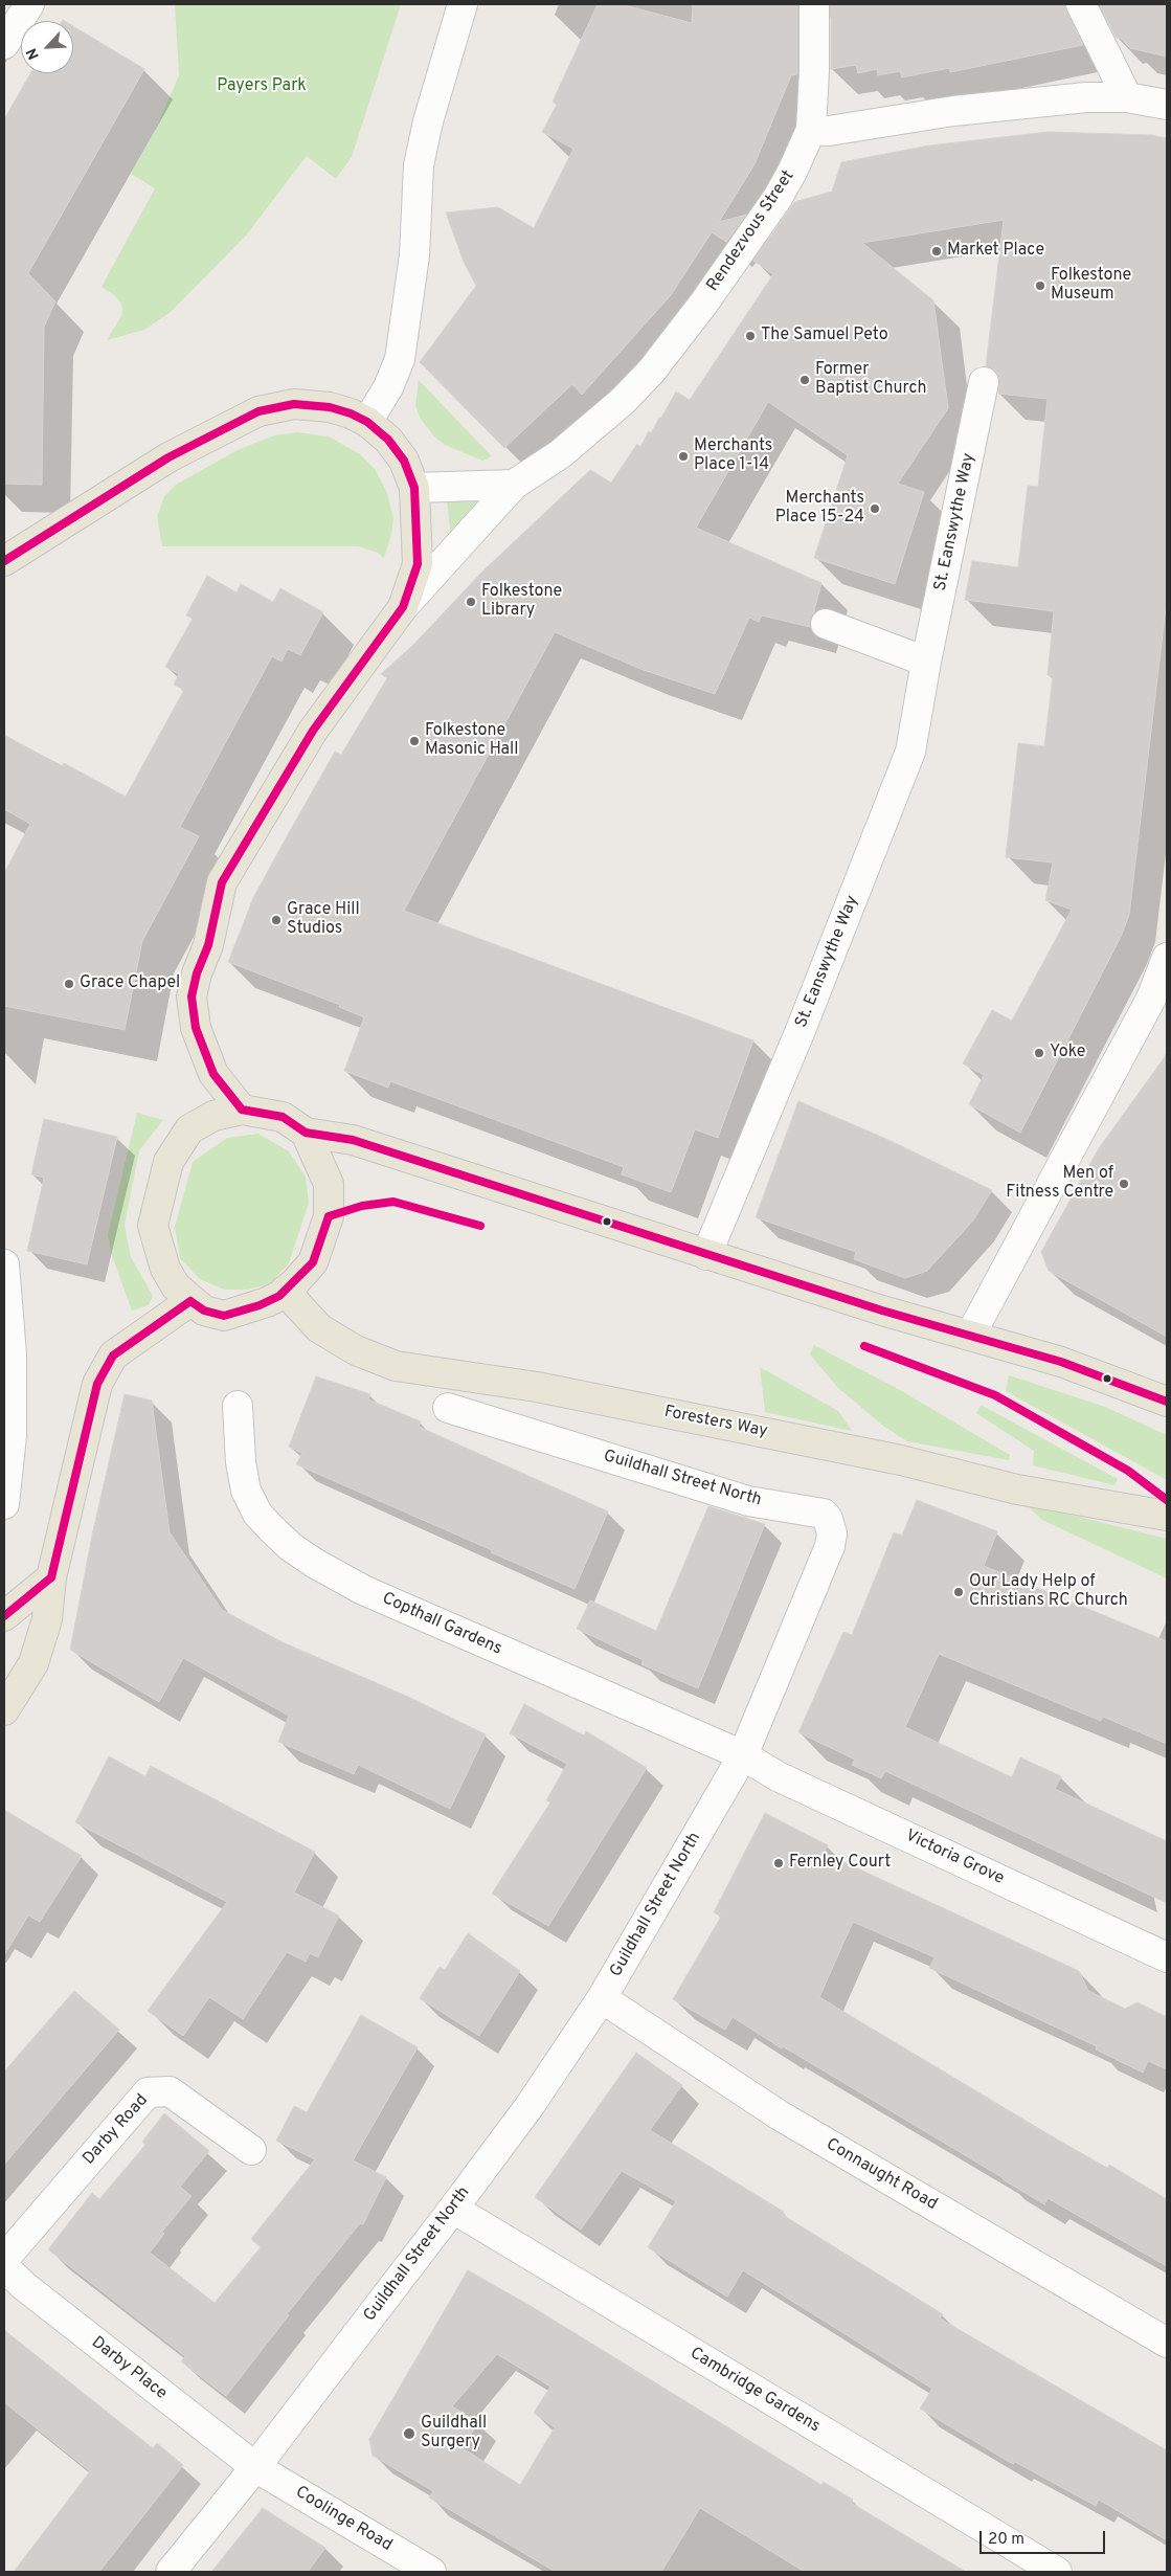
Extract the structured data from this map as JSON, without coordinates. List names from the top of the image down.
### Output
{
  "streets": {
    "main road": ["Foresters Way"],
    "street": [
      "Rendezvous Street",
      "St. Eanswythe Way",
      "Guildhall Street North",
      "Copthall Gardens",
      "Victoria Grove",
      "Darby Road",
      "Connaught Road",
      "Darby Place",
      "Cambridge Gardens",
      "Coolinge Road"
    ]
  },
  "crossings": [
    ["Guildhall Street North", "Copthall Gardens"],
    ["Guildhall Street North", "Victoria Grove"],
    ["Guildhall Street North", "Connaught Road"],
    ["Guildhall Street North", "Darby Place"],
    ["Guildhall Street North", "Cambridge Gardens"],
    ["Guildhall Street North", "Coolinge Road"],
    ["Copthall Gardens", "Victoria Grove"],
    ["Darby Place", "Coolinge Road"]
  ],
  "parks": ["Payers Park"],
  "places": [
    "Market Place",
    "Folkestone Museum",
    "The Samuel Peto",
    "Former Baptist Church",
    "Merchants Place 1-14",
    "Merchants Place 15-24",
    "Folkestone Library",
    "Folkestone Masonic Hall",
    "Grace Hill Studios",
    "Grace Chapel",
    "Yoke",
    "Men of Fitness Centre",
    "Our Lady Help of Christians RC Church",
    "Fernley Court",
    "Guildhall Surgery"
  ],
  "scale_bar": "20 m",
  "north": "bottom left"
}
